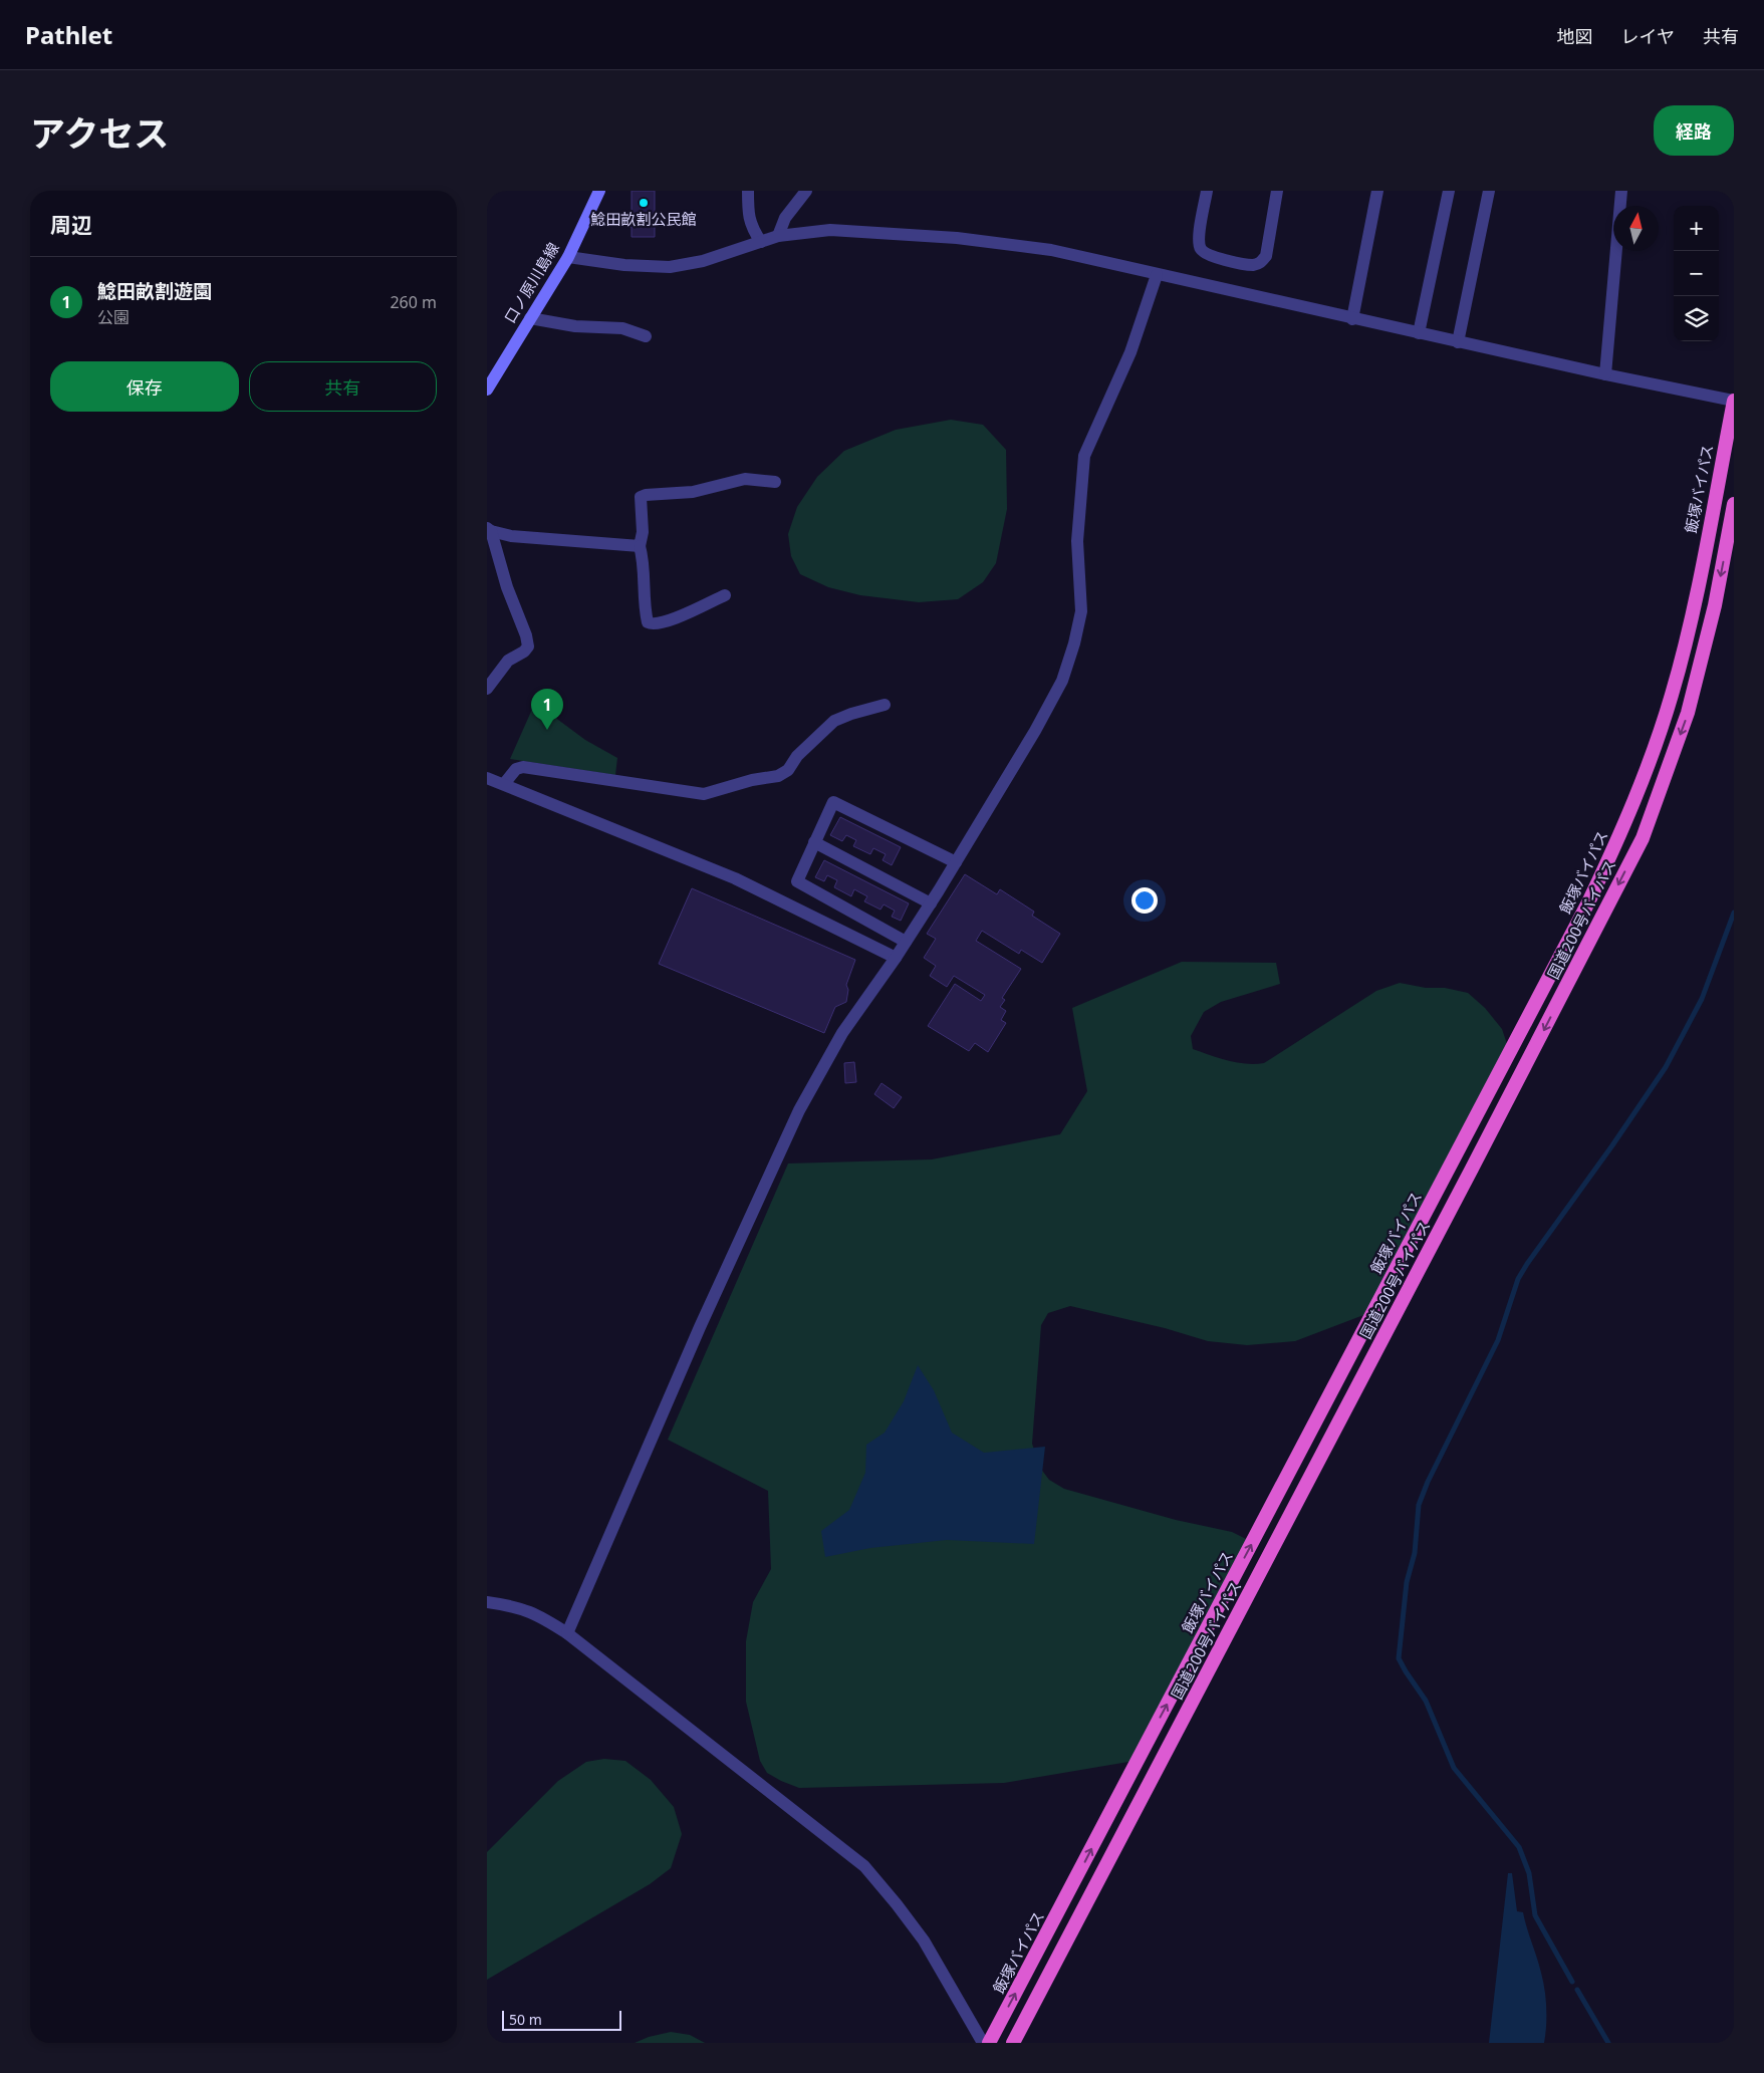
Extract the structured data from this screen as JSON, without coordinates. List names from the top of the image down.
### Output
{
  "streets": {
    "highway": ["飯塚バイパス", "国道200号バイパス"],
    "main road": ["口ノ原川島線"]
  },
  "one_way": ["飯塚バイパス", "国道200号バイパス"],
  "places": ["鯰田畝割公民館"],
  "scale_bar": "50 m",
  "north": "top",
  "page": {
    "header": "Pathlet",
    "nav": ["地図", "レイヤ", "共有"],
    "title": "アクセス",
    "buttons": [
      "経路",
      ["保存", "共有"]
    ],
    "heading": "周辺",
    "map_buttons": ["+", "−"],
    "list": [
      {
        "mark": "1",
        "name": "鯰田畝割遊園",
        "note": "公園",
        "value": "260 m"
      }
    ],
    "pins": "1",
    "scale": "50 m"
  }
}
